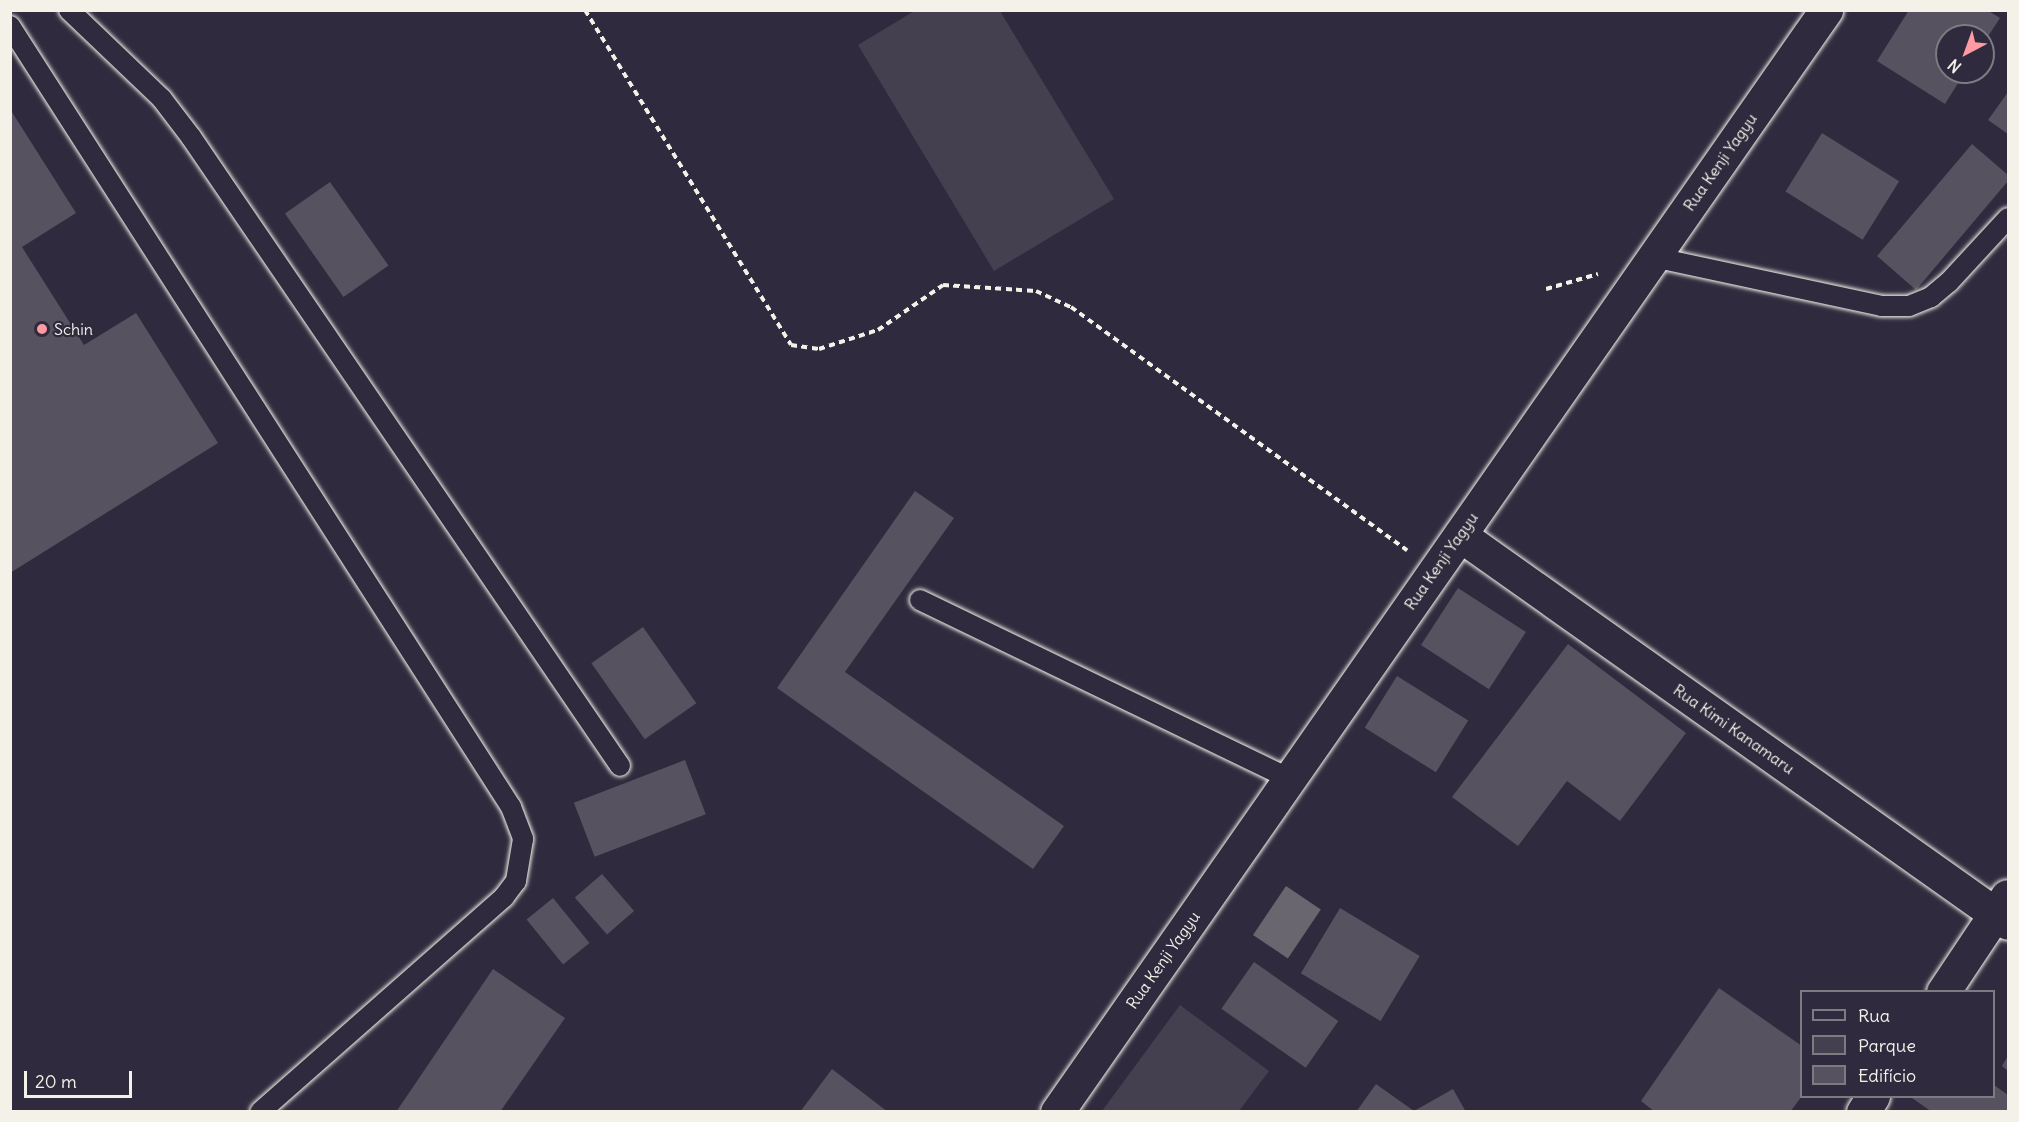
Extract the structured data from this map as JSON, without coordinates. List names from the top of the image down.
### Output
{
  "streets": {
    "street": ["Rua Kenji Yagyu", "Rua Kimi Kanamaru"]
  },
  "crossings": [
    ["Rua Kenji Yagyu", "Rua Kimi Kanamaru"]
  ],
  "places": ["Schin"],
  "legend": ["Rua", "Parque", "Edifício"],
  "scale_bar": "20 m",
  "north": "bottom left"
}
